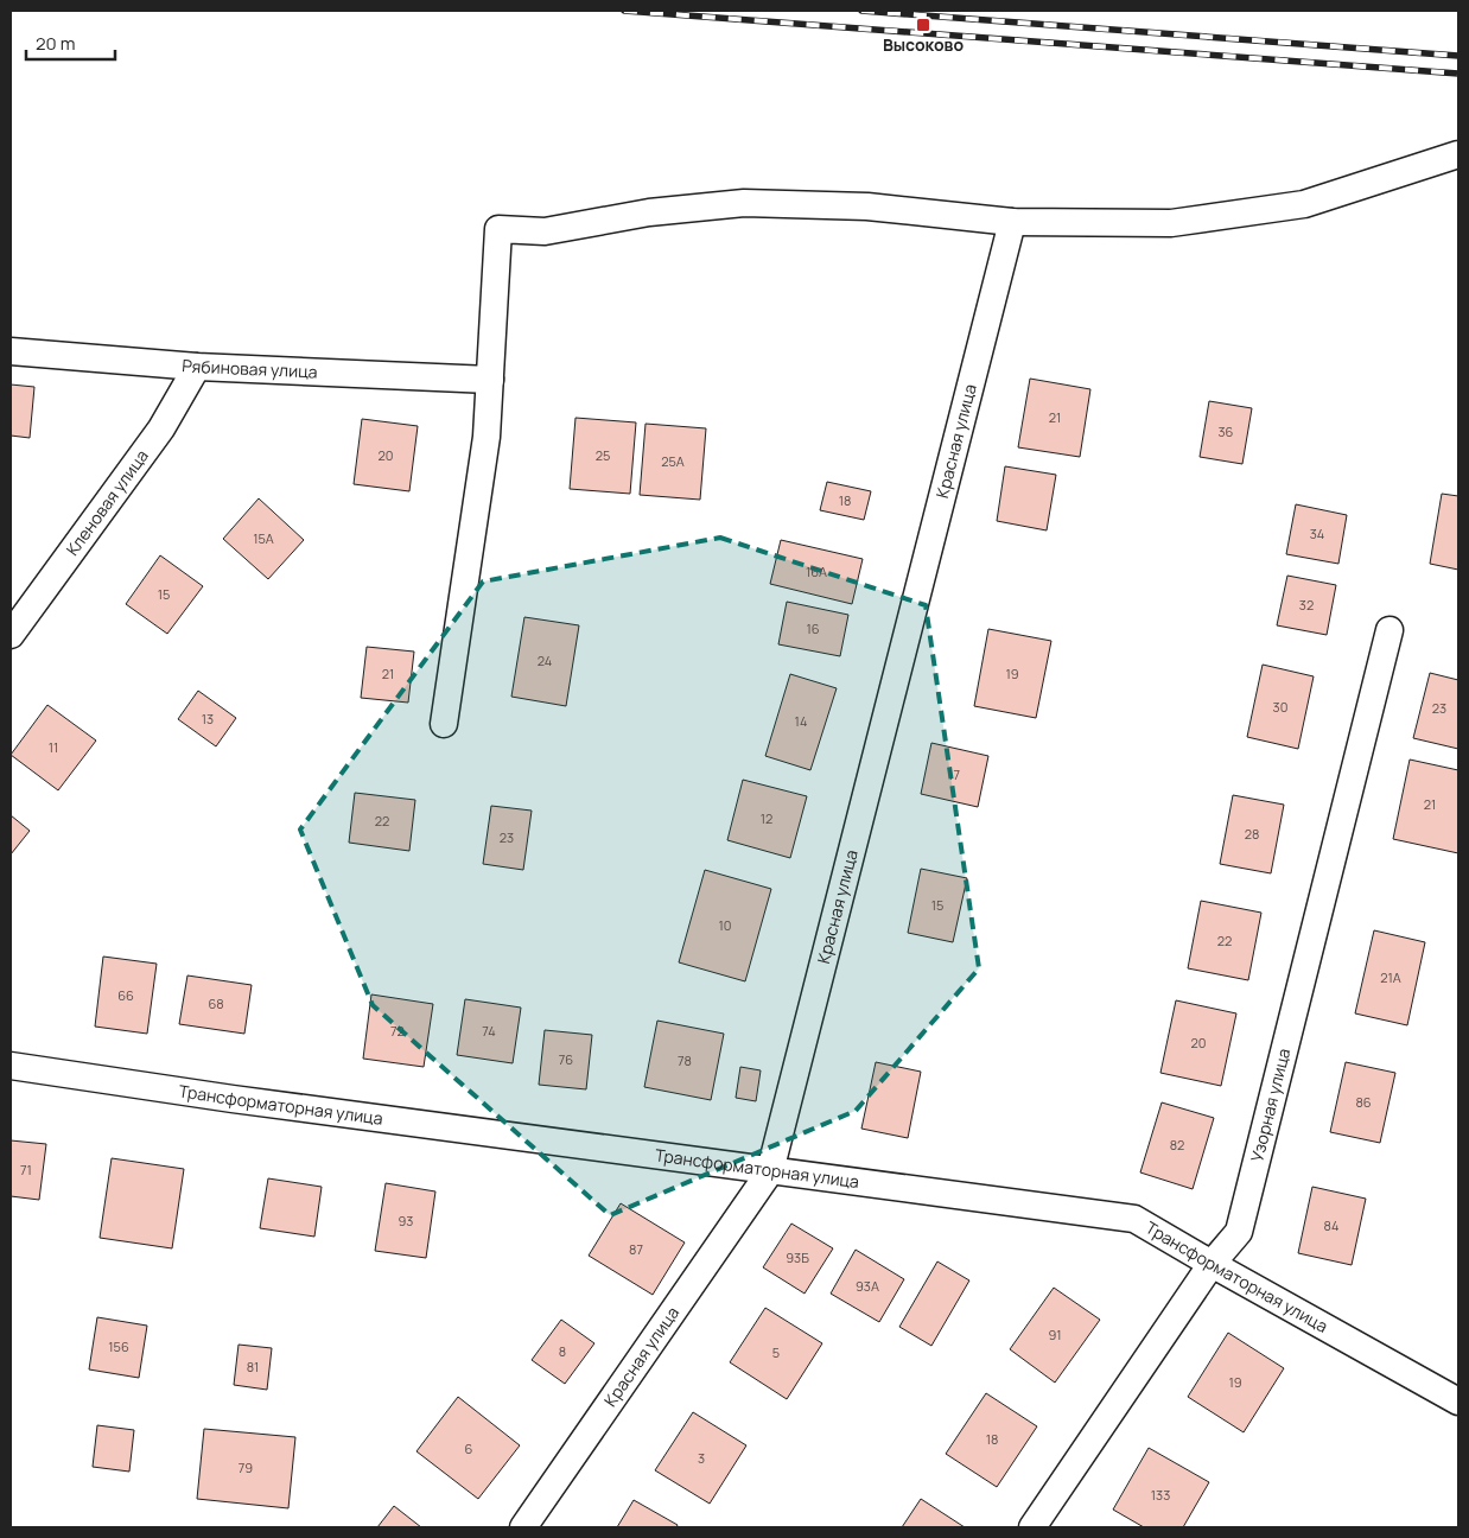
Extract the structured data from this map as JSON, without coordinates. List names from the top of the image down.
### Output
{
  "streets": {
    "street": [
      "Рябиновая улица",
      "Красная улица",
      "Кленовая улица",
      "Трансформаторная улица",
      "Узорная улица"
    ]
  },
  "crossings": [
    ["Рябиновая улица", "Кленовая улица"],
    ["Красная улица", "Трансформаторная улица"],
    ["Трансформаторная улица", "Узорная улица"]
  ],
  "places": {
    "transit": ["Высоково"]
  },
  "house_numbers": [
    "21",
    "36",
    "20",
    "25",
    "25А",
    "18",
    "34",
    "15А",
    "16А",
    "15",
    "32",
    "16",
    "24",
    "21",
    "19",
    "30",
    "23",
    "13",
    "14",
    "11",
    "17",
    "21",
    "12",
    "22",
    "28",
    "23",
    "15",
    "10",
    "22",
    "21А",
    "66",
    "68",
    "72",
    "74",
    "20",
    "76",
    "78",
    "86",
    "82",
    "71",
    "93",
    "84",
    "87",
    "93Б",
    "93А",
    "91",
    "156",
    "8",
    "5",
    "81",
    "19",
    "18",
    "6",
    "3",
    "79",
    "133"
  ],
  "scale_bar": "20 m"
}
